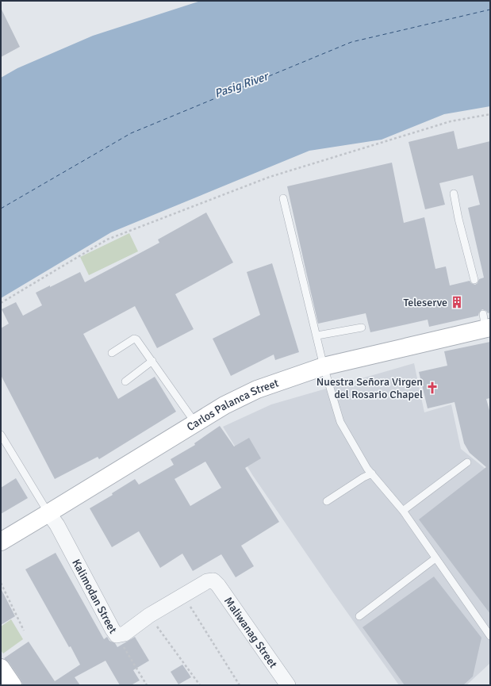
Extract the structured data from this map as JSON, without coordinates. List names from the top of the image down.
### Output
{
  "streets": {
    "street": ["Carlos Palanca Street", "Kalimodan Street", "Maliwanag Street"]
  },
  "crossings": [
    ["Carlos Palanca Street", "Kalimodan Street"],
    ["Kalimodan Street", "Maliwanag Street"]
  ],
  "water": ["Pasig River"],
  "places": {
    "building": ["Teleserve"],
    "church": ["Nuestra Señora Virgen del Rosario Chapel"]
  }
}
